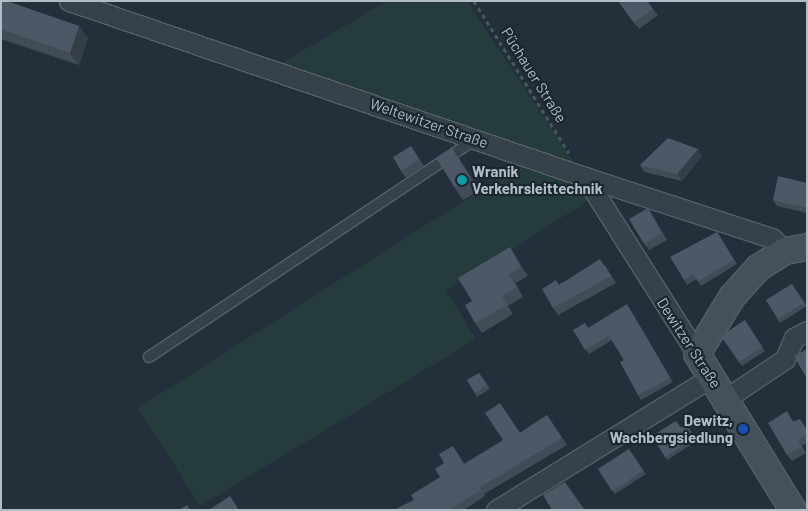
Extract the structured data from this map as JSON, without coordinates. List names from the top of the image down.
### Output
{
  "streets": {
    "street": ["Weltewitzer Straße", "Dewitzer Straße"],
    "path": ["Püchauer Straße"]
  },
  "crossings": [
    ["Püchauer Straße", "Weltewitzer Straße"],
    ["Püchauer Straße", "Dewitzer Straße"],
    ["Weltewitzer Straße", "Dewitzer Straße"]
  ],
  "places": ["Wranik Verkehrsleittechnik", "Dewitz, Wachbergsiedlung"]
}
